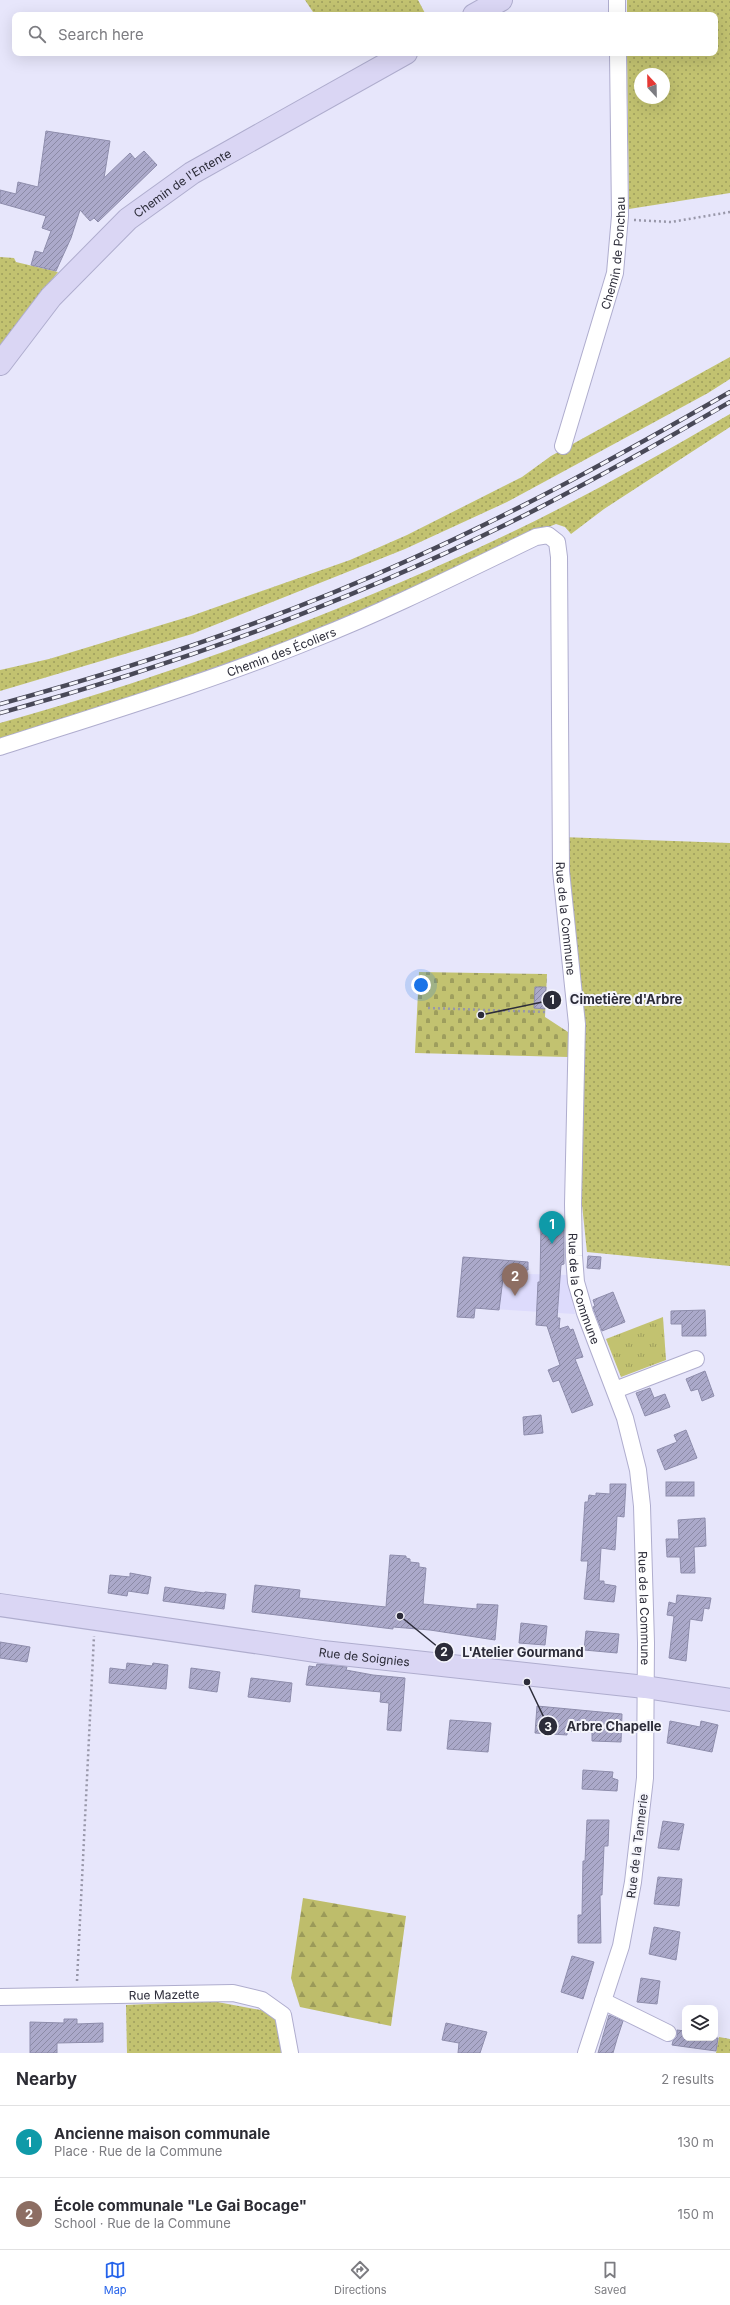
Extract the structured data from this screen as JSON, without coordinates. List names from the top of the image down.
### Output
{
  "streets": {
    "street": [
      "Chemin de l'Entente",
      "Chemin de Ponchau",
      "Chemin des Écoliers",
      "Rue de la Commune",
      "Rue de Soignies",
      "Rue de la Tannerie",
      "Rue Mazette"
    ]
  },
  "crossings": [
    ["Chemin des Écoliers", "Rue de la Commune"],
    ["Rue de la Commune", "Rue de Soignies"],
    ["Rue de la Commune", "Rue de la Tannerie"],
    ["Rue de Soignies", "Rue de la Tannerie"]
  ],
  "places": ["Cimetière d'Arbre", "L'Atelier Gourmand", "Arbre Chapelle"],
  "north": "top",
  "page": {
    "search": "Search here",
    "pins": ["1", "2"],
    "heading": ["Nearby", "2 results"],
    "list": [
      {
        "mark": "1",
        "name": "Ancienne maison communale",
        "note": "Place · Rue de la Commune",
        "value": "130 m"
      },
      {
        "mark": "2",
        "name": "École communale \"Le Gai Bocage\"",
        "note": "School · Rue de la Commune",
        "value": "150 m"
      }
    ],
    "nav": ["Map", "Directions", "Saved"]
  }
}
